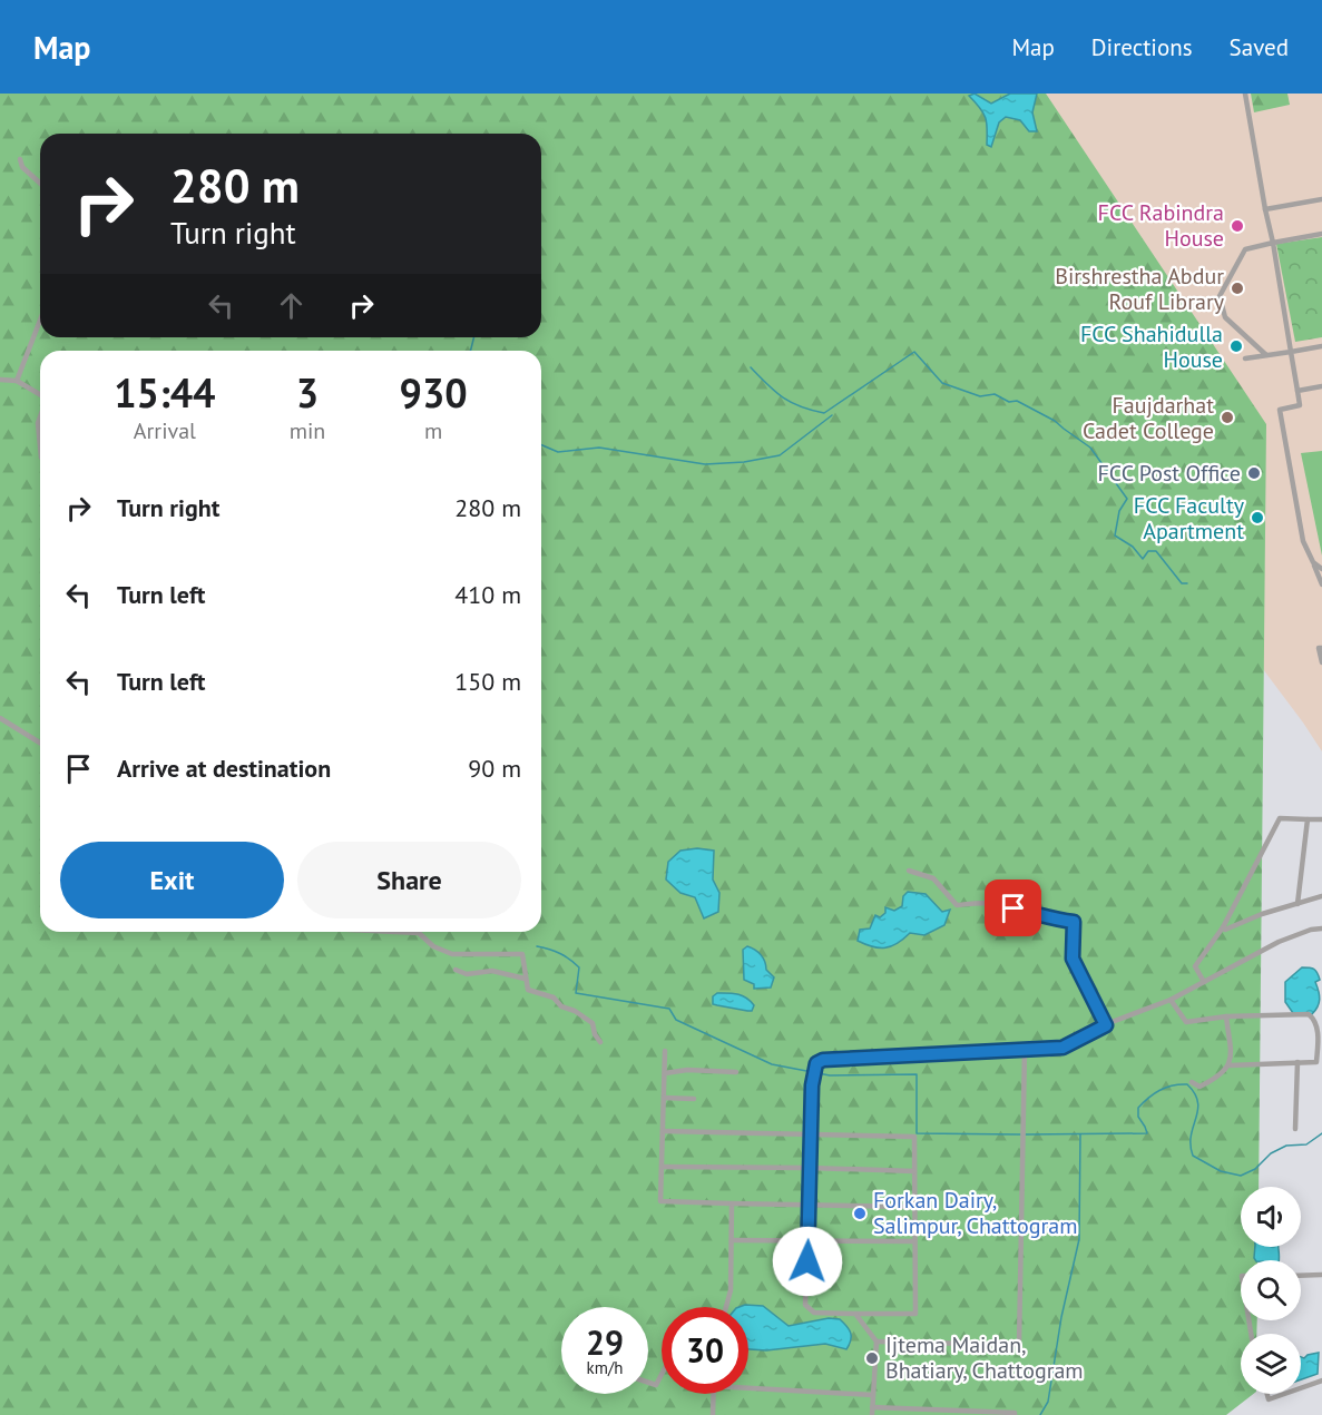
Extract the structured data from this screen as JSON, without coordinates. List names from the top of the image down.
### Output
{
  "places": [
    "FCC Rabindra House",
    "Birshrestha Abdur Rouf Library",
    "FCC Shahidulla House",
    "Faujdarhat Cadet College",
    "FCC Post Office",
    "FCC Faculty Apartment",
    "Forkan Dairy, Salimpur, Chattogram",
    "Ijtema Maidan, Bhatiary, Chattogram"
  ],
  "page": {
    "header": "Map",
    "nav": ["Map", "Directions", "Saved"],
    "turn": ["280 m", "Turn right"],
    "eta": [
      "15:44",
      "Arrival",
      "3",
      "min",
      "930",
      "m"
    ],
    "list": [
      {
        "name": "Turn right",
        "value": "280 m"
      },
      {
        "name": "Turn left",
        "value": "410 m"
      },
      {
        "name": "Turn left",
        "value": "150 m"
      },
      {
        "name": "Arrive at destination",
        "value": "90 m"
      }
    ],
    "buttons": ["Exit", "Share"],
    "speed": "29 km/h",
    "limit": "30"
  }
}
